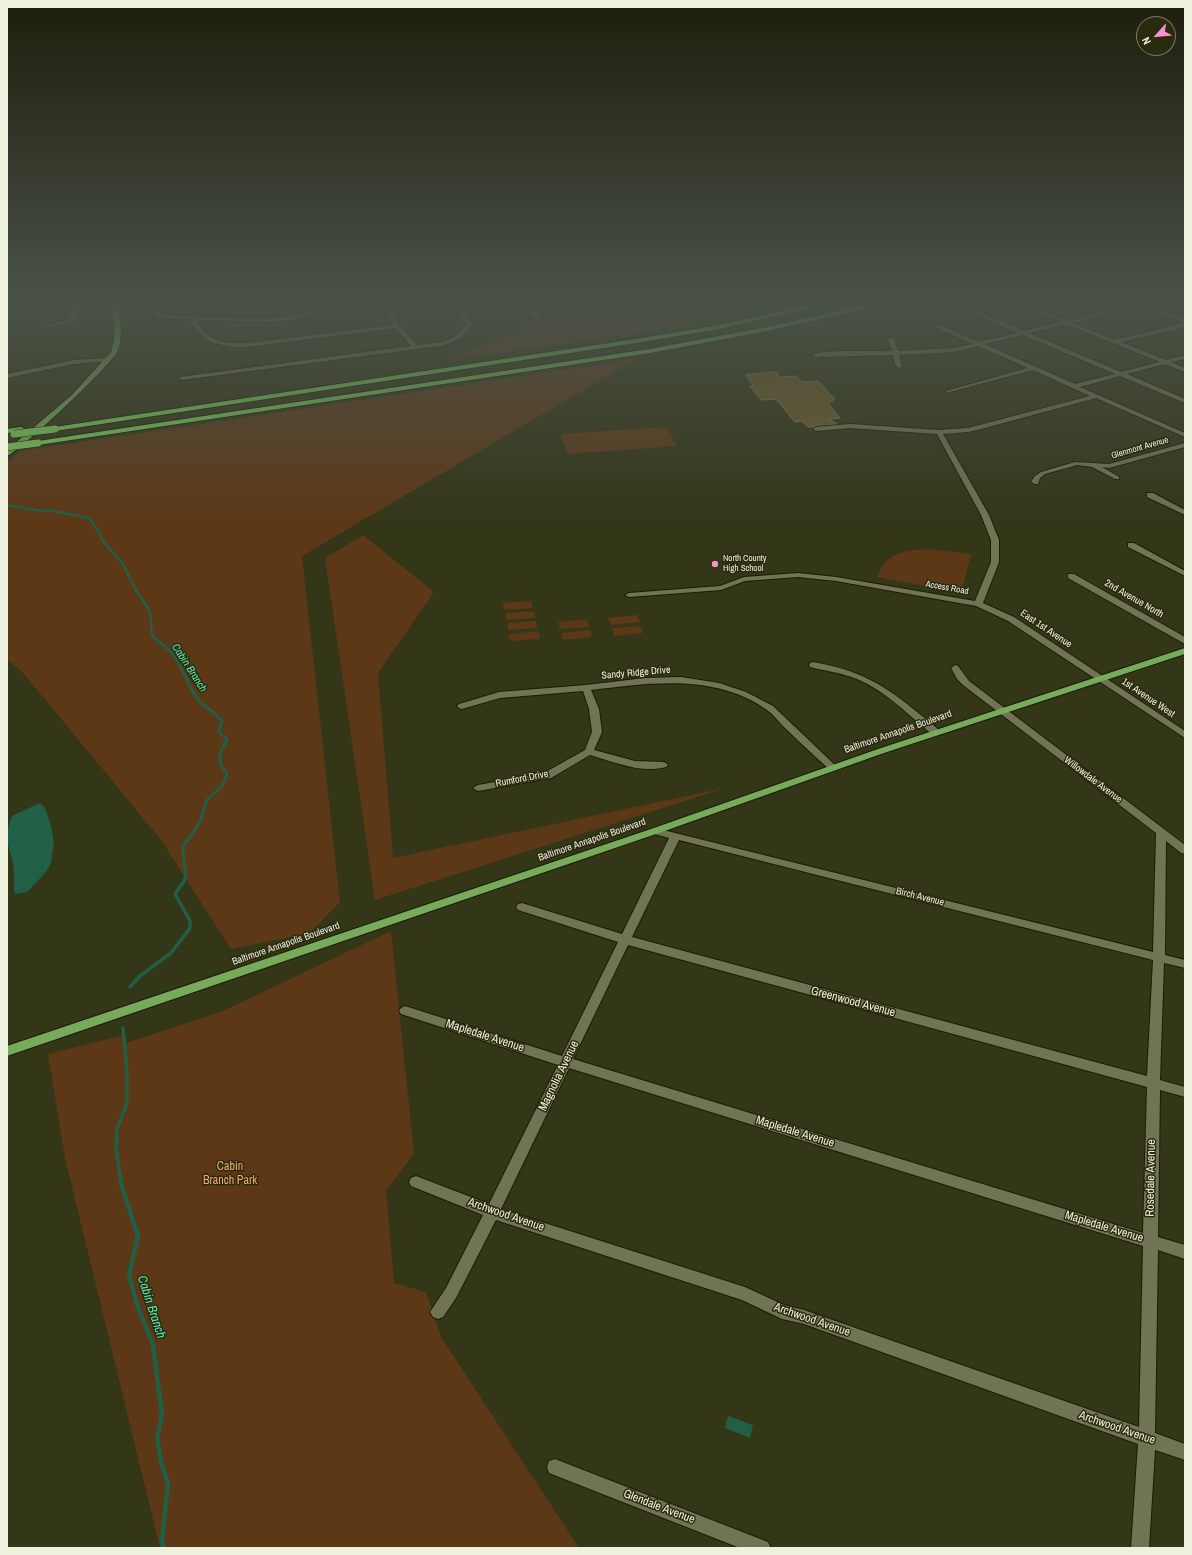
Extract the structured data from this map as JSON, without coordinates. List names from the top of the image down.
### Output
{
  "streets": {
    "main road": ["Baltimore Annapolis Boulevard"],
    "street": [
      "Glenmont Avenue",
      "Access Road",
      "2nd Avenue North",
      "East 1st Avenue",
      "Sandy Ridge Drive",
      "1st Avenue West",
      "Rumford Drive",
      "Willowdale Avenue",
      "Birch Avenue",
      "Greenwood Avenue",
      "Mapledale Avenue",
      "Magnolia Avenue",
      "Rosedale Avenue",
      "Archwood Avenue",
      "Glendale Avenue"
    ]
  },
  "crossings": [
    ["Access Road", "East 1st Avenue"],
    ["East 1st Avenue", "1st Avenue West"],
    ["East 1st Avenue", "Baltimore Annapolis Boulevard"],
    ["Sandy Ridge Drive", "Baltimore Annapolis Boulevard"],
    ["1st Avenue West", "Baltimore Annapolis Boulevard"],
    ["Baltimore Annapolis Boulevard", "Willowdale Avenue"],
    ["Baltimore Annapolis Boulevard", "Birch Avenue"],
    ["Willowdale Avenue", "Rosedale Avenue"],
    ["Birch Avenue", "Magnolia Avenue"],
    ["Birch Avenue", "Rosedale Avenue"],
    ["Greenwood Avenue", "Magnolia Avenue"],
    ["Greenwood Avenue", "Rosedale Avenue"],
    ["Mapledale Avenue", "Magnolia Avenue"],
    ["Mapledale Avenue", "Rosedale Avenue"],
    ["Magnolia Avenue", "Archwood Avenue"],
    ["Rosedale Avenue", "Archwood Avenue"]
  ],
  "water": ["Cabin Branch"],
  "parks": ["Cabin Branch Park"],
  "places": ["North County High School"],
  "north": "bottom left"
}
